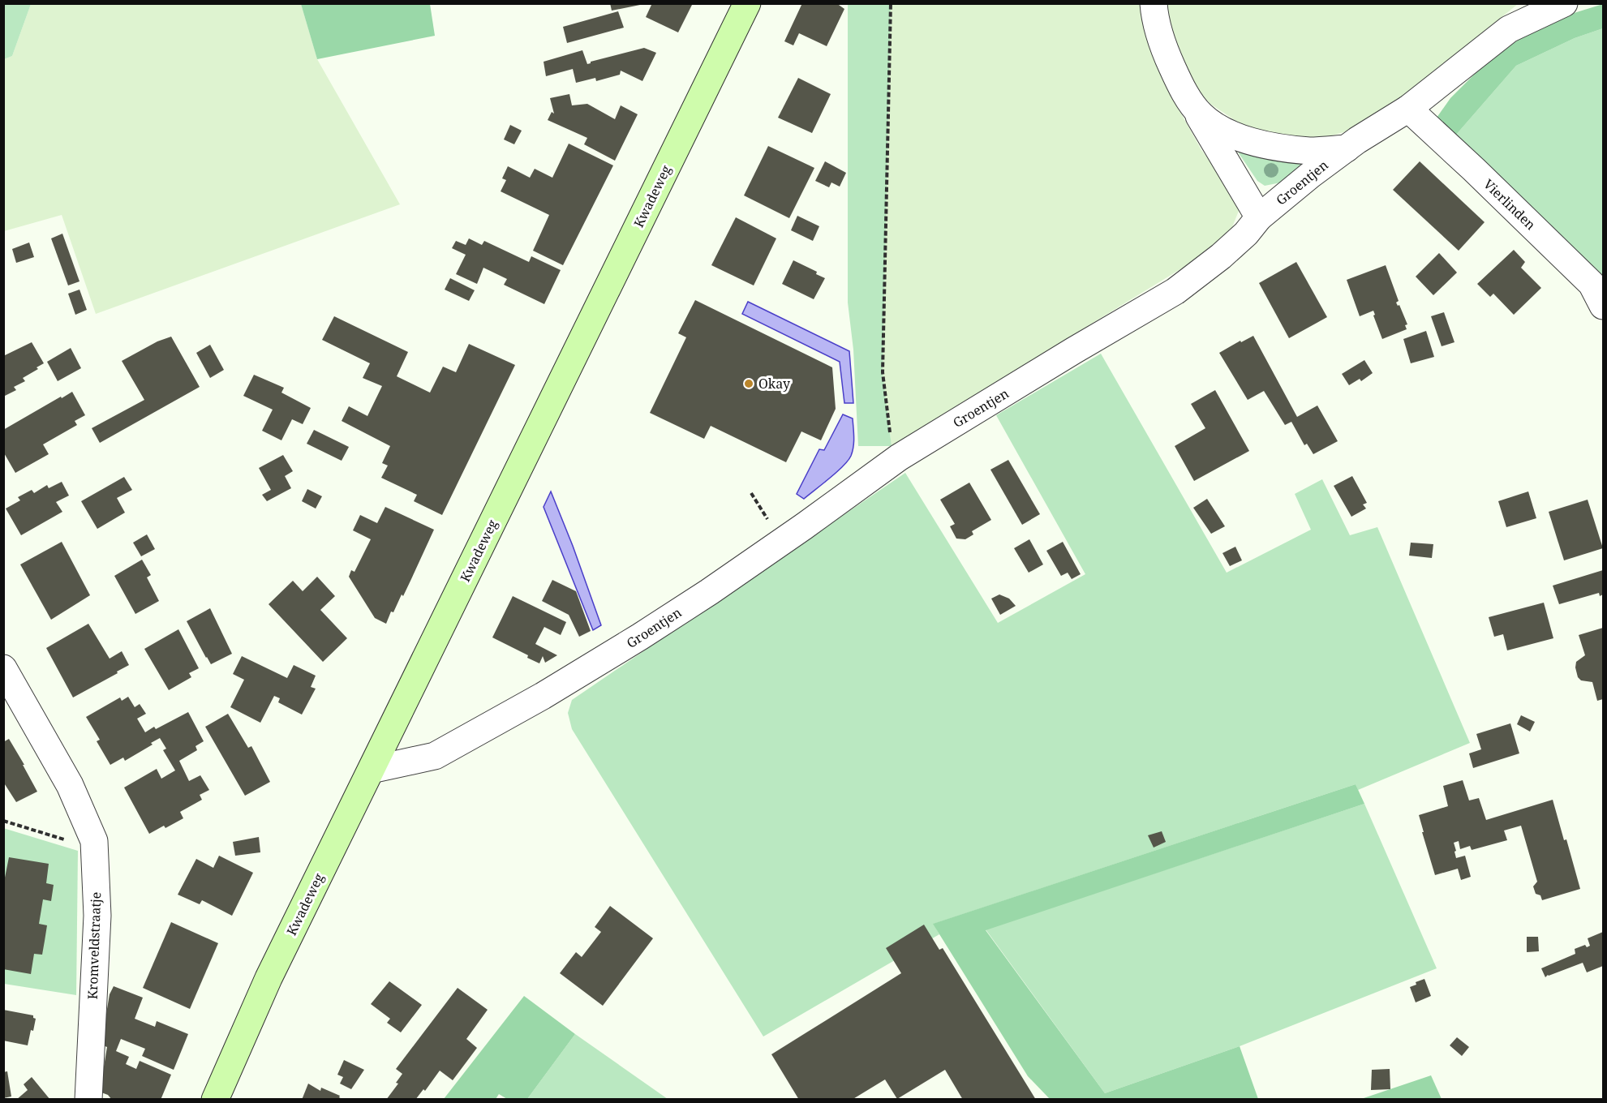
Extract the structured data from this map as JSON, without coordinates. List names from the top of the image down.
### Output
{
  "streets": {
    "main road": ["Kwadeweg"],
    "street": ["Groentjen", "Vierlinden", "Kromveldstraatje"]
  },
  "crossings": [
    ["Groentjen", "Kwadeweg"],
    ["Groentjen", "Vierlinden"]
  ],
  "places": ["Okay"]
}
